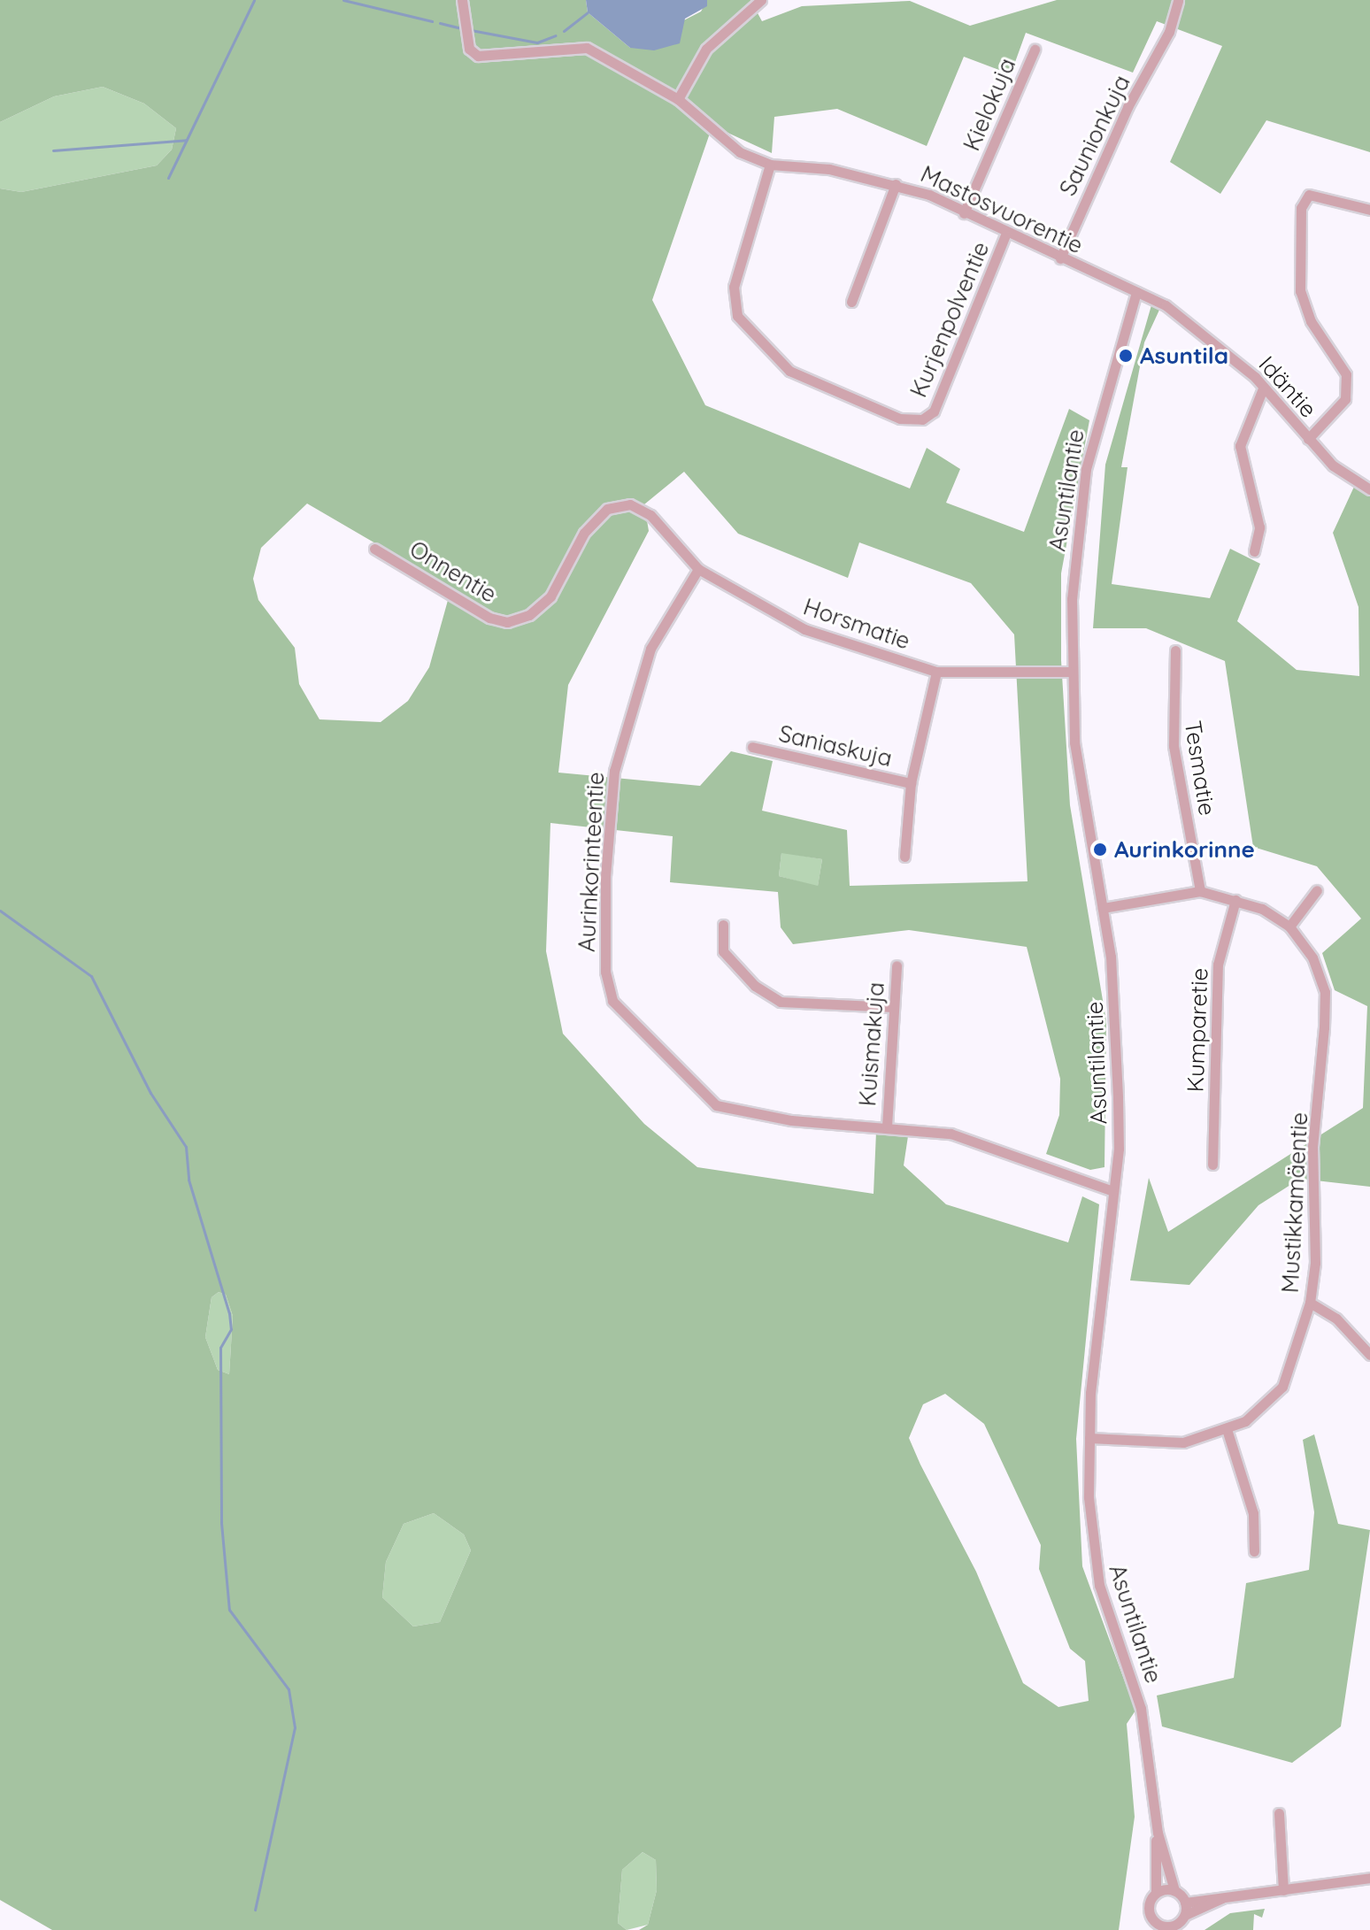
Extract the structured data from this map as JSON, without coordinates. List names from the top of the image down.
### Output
{
  "streets": {
    "street": [
      "Kielokuja",
      "Saunionkuja",
      "Mastosvuorentie",
      "Kurjenpolventie",
      "Idäntie",
      "Asuntilantie",
      "Onnentie",
      "Horsmatie",
      "Saniaskuja",
      "Tesmatie",
      "Aurinkorinteentie",
      "Kumparetie",
      "Kuismakuja",
      "Mustikkamäentie"
    ]
  },
  "crossings": [
    ["Kielokuja", "Mastosvuorentie"],
    ["Saunionkuja", "Mastosvuorentie"],
    ["Mastosvuorentie", "Kurjenpolventie"],
    ["Mastosvuorentie", "Idäntie"],
    ["Mastosvuorentie", "Asuntilantie"],
    ["Idäntie", "Asuntilantie"],
    ["Asuntilantie", "Horsmatie"],
    ["Asuntilantie", "Aurinkorinteentie"],
    ["Asuntilantie", "Mustikkamäentie"],
    ["Onnentie", "Horsmatie"],
    ["Horsmatie", "Aurinkorinteentie"],
    ["Tesmatie", "Mustikkamäentie"],
    ["Aurinkorinteentie", "Kuismakuja"],
    ["Kumparetie", "Mustikkamäentie"]
  ],
  "places": ["Asuntila", "Aurinkorinne"]
}
